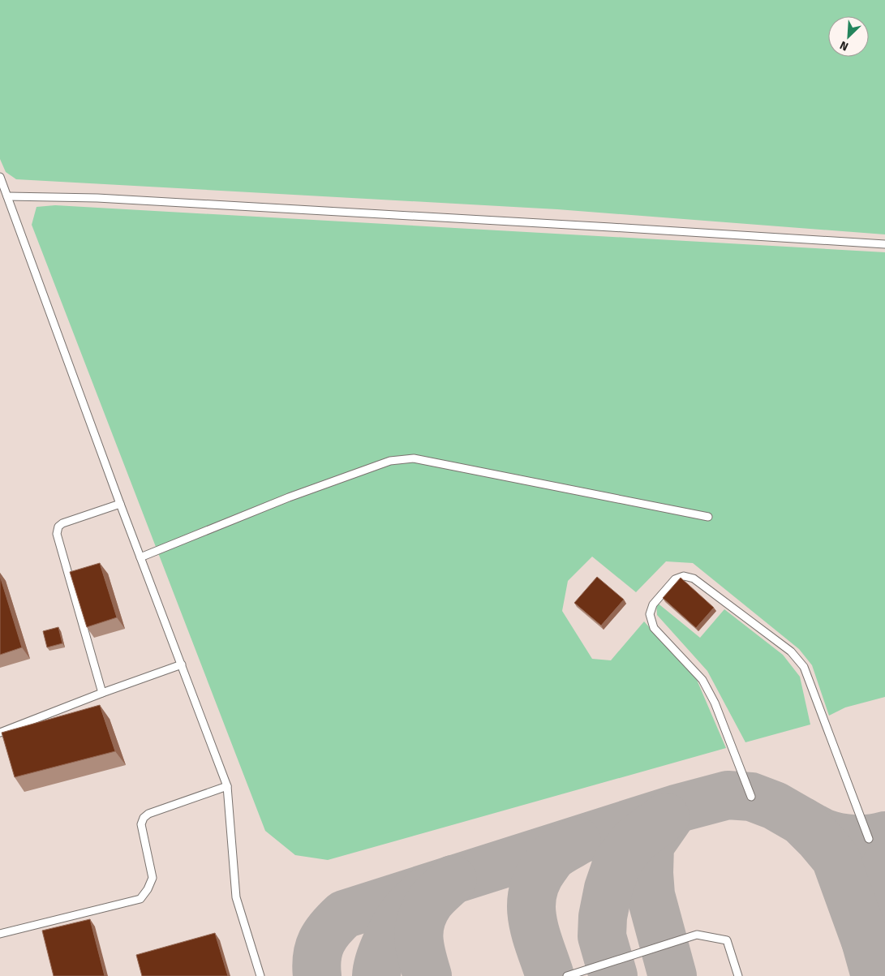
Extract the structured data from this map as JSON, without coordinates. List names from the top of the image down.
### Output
{
  "north": "bottom left"
}
